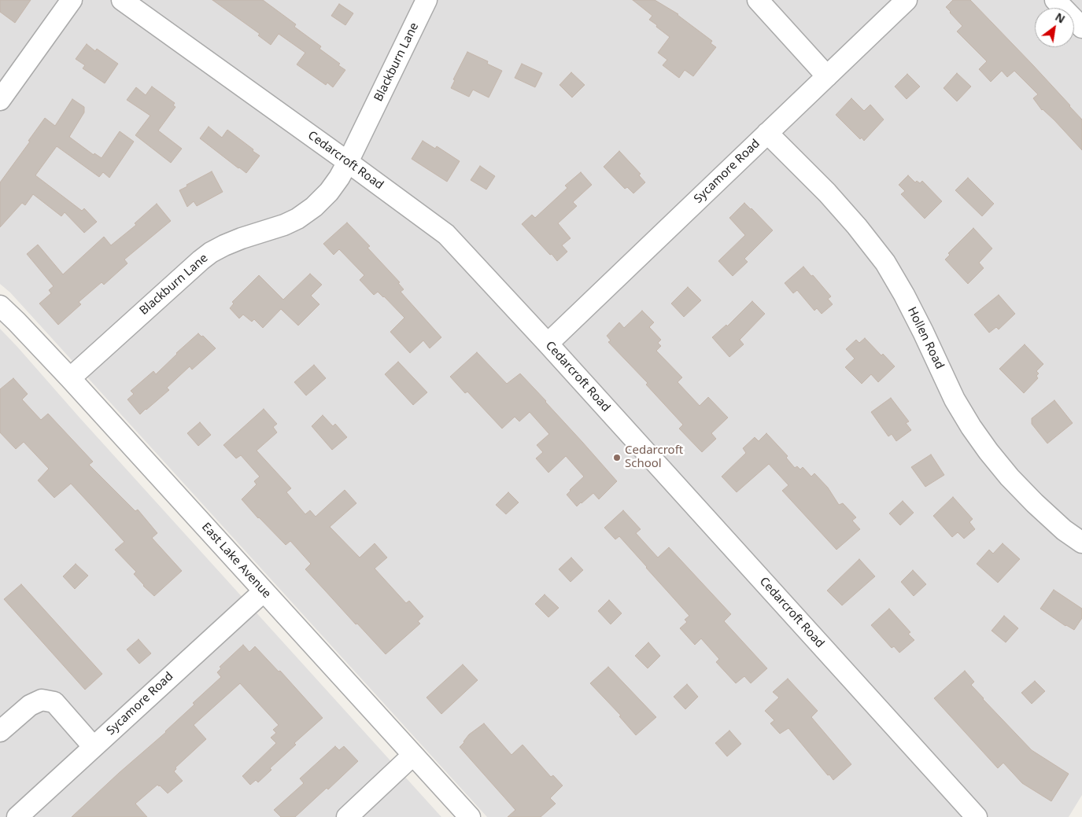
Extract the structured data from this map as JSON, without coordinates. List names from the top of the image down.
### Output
{
  "streets": {
    "street": [
      "Blackburn Lane",
      "Cedarcroft Road",
      "Sycamore Road",
      "Hollen Road",
      "East Lake Avenue"
    ]
  },
  "crossings": [
    ["Blackburn Lane", "Cedarcroft Road"],
    ["Blackburn Lane", "East Lake Avenue"],
    ["Cedarcroft Road", "Sycamore Road"],
    ["Sycamore Road", "Hollen Road"],
    ["Sycamore Road", "East Lake Avenue"]
  ],
  "places": ["Cedarcroft School"],
  "north": "top right"
}
